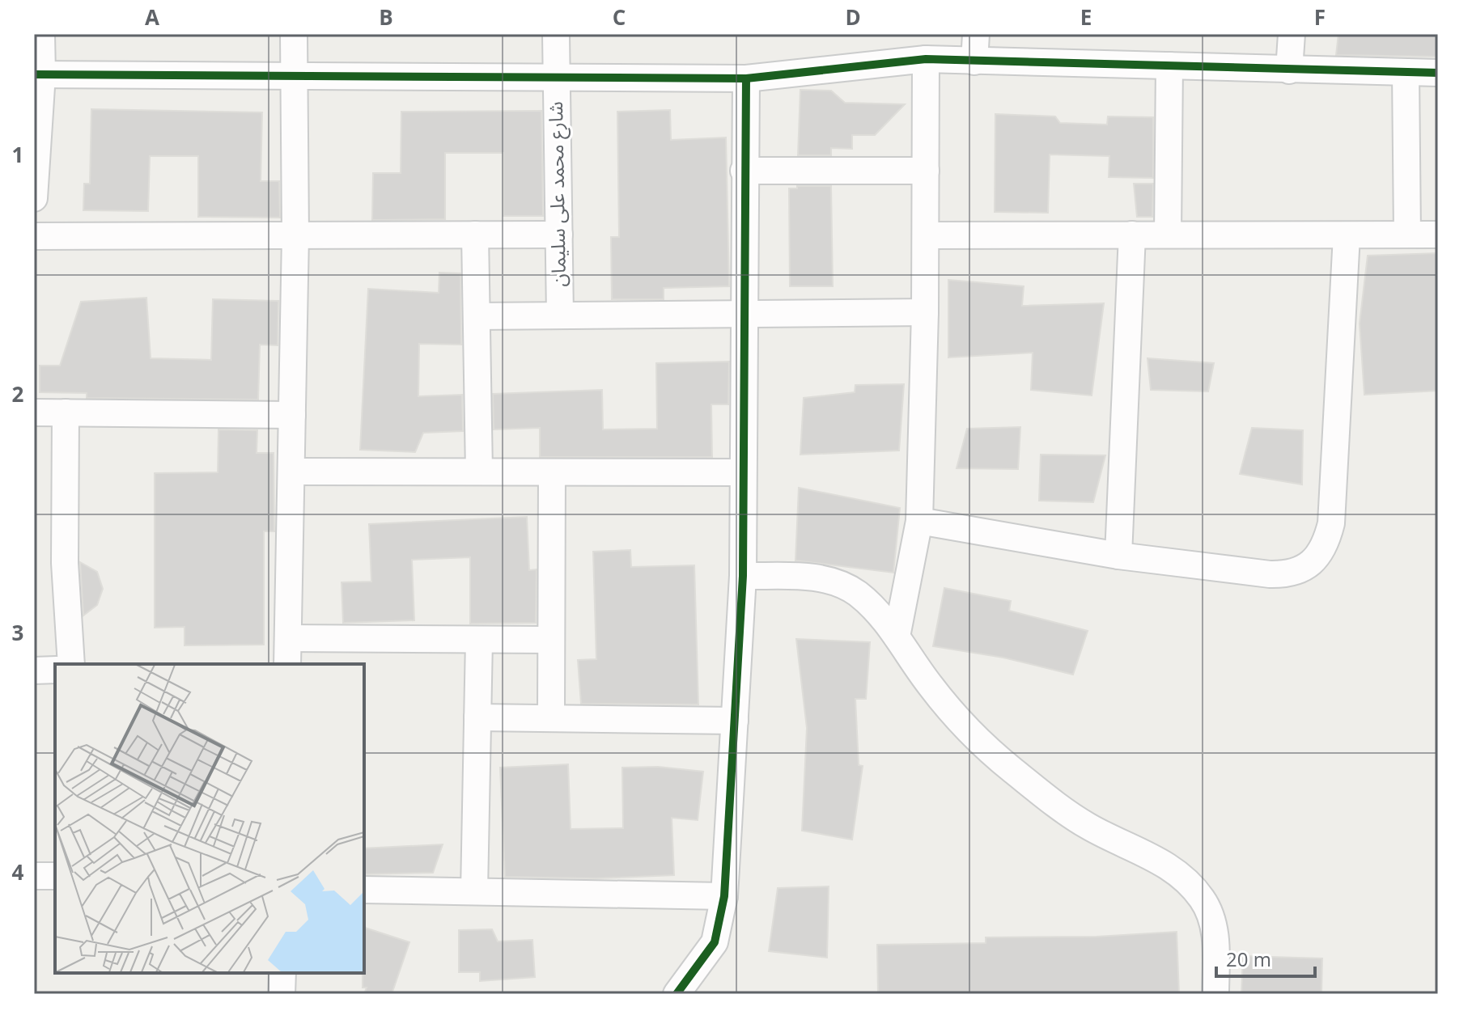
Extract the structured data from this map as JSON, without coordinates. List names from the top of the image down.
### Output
{
  "streets": {
    "street": ["شارع محمد على سليمان"]
  },
  "scale_bar": "20 m",
  "grid": {
    "columns": [
      "A",
      "B",
      "C",
      "D",
      "E",
      "F"
    ],
    "rows": [
      "1",
      "2",
      "3",
      "4"
    ]
  }
}
